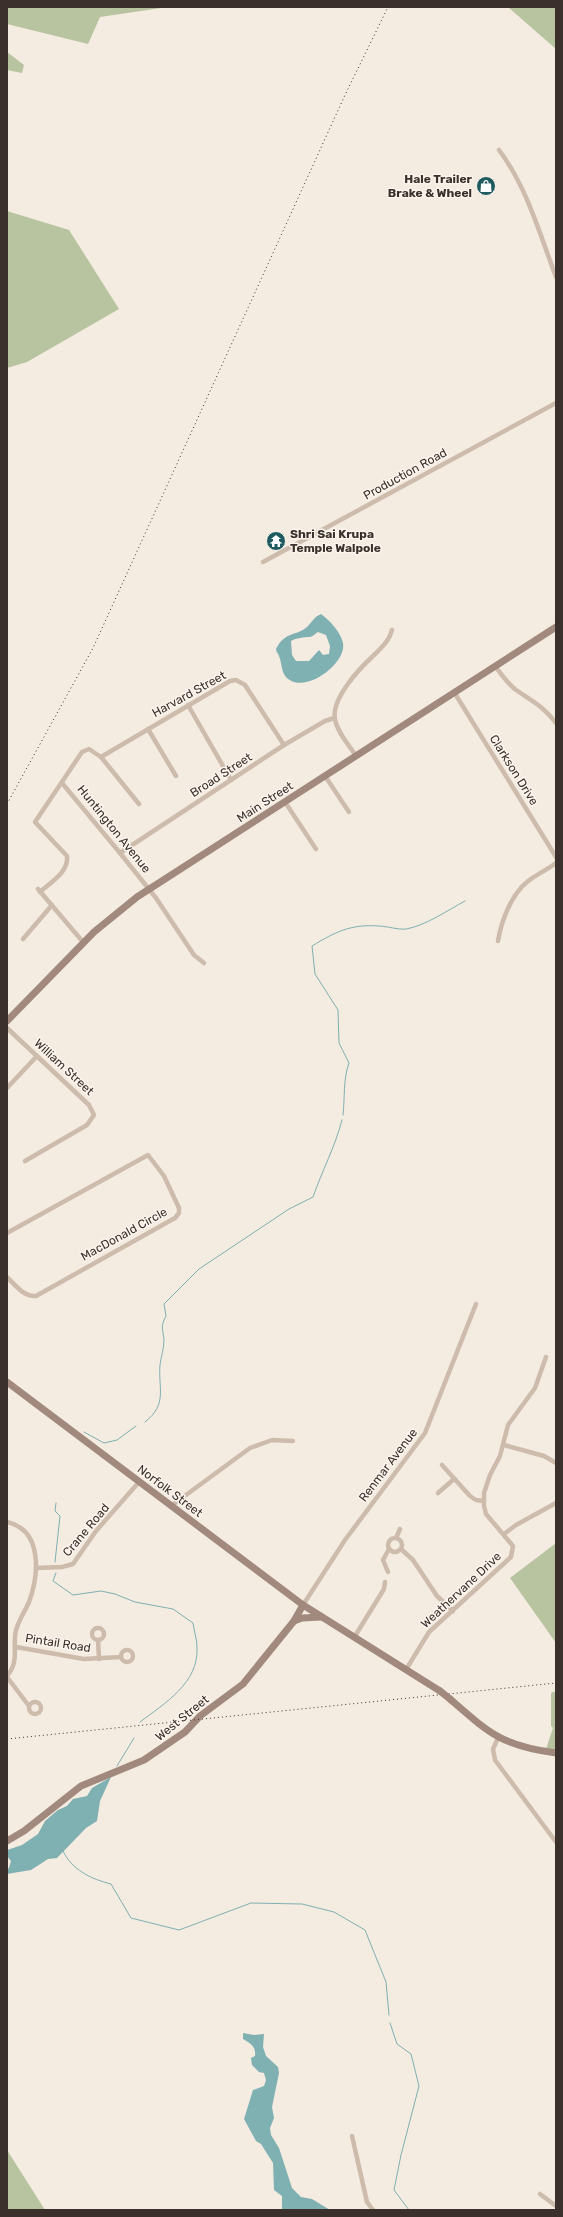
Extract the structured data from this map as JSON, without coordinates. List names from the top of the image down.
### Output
{
  "streets": {
    "main road": ["Main Street", "Norfolk Street", "West Street"],
    "street": [
      "Production Road",
      "Harvard Street",
      "Clarkson Drive",
      "Broad Street",
      "Huntington Avenue",
      "William Street",
      "MacDonald Circle",
      "Renmar Avenue",
      "Crane Road",
      "Weathervane Drive",
      "Pintail Road"
    ]
  },
  "crossings": [
    ["Harvard Street", "Broad Street"],
    ["Clarkson Drive", "Main Street"],
    ["Broad Street", "Huntington Avenue"],
    ["Main Street", "Huntington Avenue"],
    ["Renmar Avenue", "Norfolk Street"],
    ["Renmar Avenue", "West Street"],
    ["Norfolk Street", "Crane Road"],
    ["Norfolk Street", "West Street"]
  ],
  "places": {
    "shop": ["Hale Trailer Brake & Wheel"],
    "temple": ["Shri Sai Krupa Temple Walpole"]
  }
}
